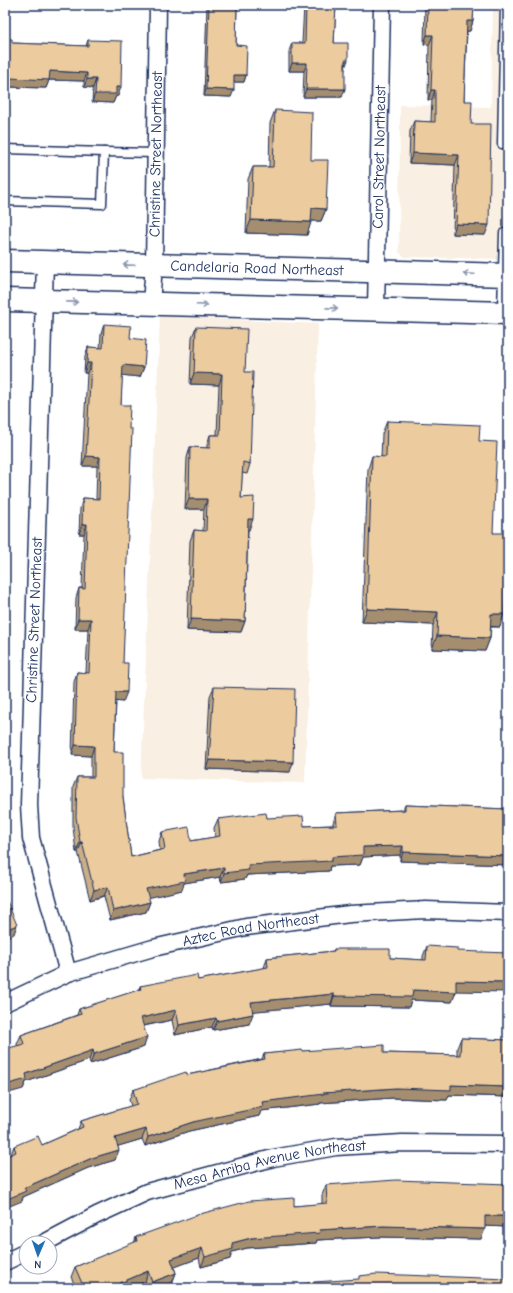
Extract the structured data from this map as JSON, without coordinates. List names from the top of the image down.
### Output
{
  "streets": {
    "main road": ["Candelaria Road Northeast"],
    "street": [
      "Christine Street Northeast",
      "Carol Street Northeast",
      "Aztec Road Northeast",
      "Mesa Arriba Avenue Northeast"
    ]
  },
  "crossings": [
    ["Christine Street Northeast", "Candelaria Road Northeast"],
    ["Christine Street Northeast", "Aztec Road Northeast"],
    ["Carol Street Northeast", "Candelaria Road Northeast"]
  ],
  "north": "bottom"
}
